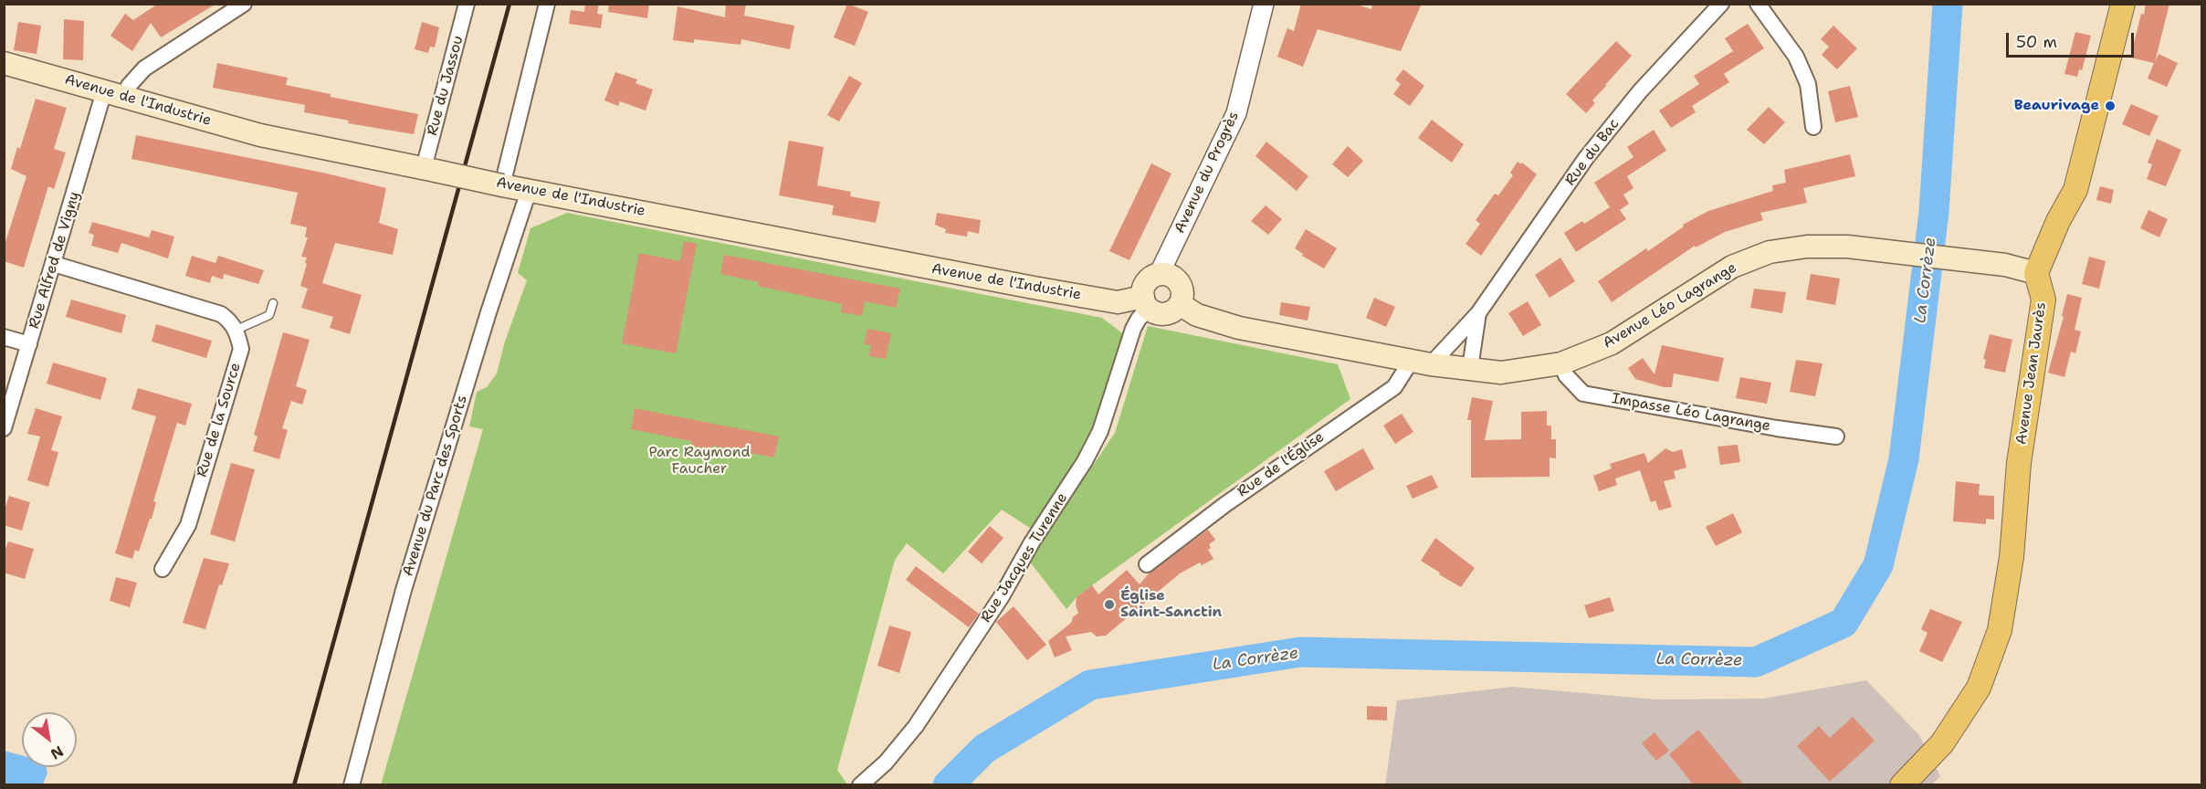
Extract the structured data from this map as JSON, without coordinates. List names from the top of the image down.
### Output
{
  "streets": {
    "main road": ["Avenue de l'Industrie", "Avenue Léo Lagrange", "Avenue Jean Jaurès"],
    "street": [
      "Rue du Jassou",
      "Rue du Bac",
      "Avenue du Progrès",
      "Rue Alfred de Vigny",
      "Impasse Léo Lagrange",
      "Rue de la Source",
      "Rue de l'Église",
      "Avenue du Parc des Sports",
      "Rue Jacques Turenne"
    ]
  },
  "crossings": [
    ["Rue du Jassou", "Avenue de l'Industrie"],
    ["Avenue de l'Industrie", "Avenue du Progrès"],
    ["Avenue de l'Industrie", "Rue Alfred de Vigny"],
    ["Avenue de l'Industrie", "Avenue Léo Lagrange"],
    ["Avenue de l'Industrie", "Avenue du Parc des Sports"],
    ["Avenue de l'Industrie", "Rue Jacques Turenne"],
    ["Rue du Bac", "Avenue Léo Lagrange"],
    ["Rue du Bac", "Rue de l'Église"],
    ["Avenue du Progrès", "Avenue Léo Lagrange"],
    ["Avenue du Progrès", "Rue Jacques Turenne"],
    ["Avenue Léo Lagrange", "Avenue Jean Jaurès"],
    ["Avenue Léo Lagrange", "Impasse Léo Lagrange"],
    ["Avenue Léo Lagrange", "Rue de l'Église"],
    ["Avenue Léo Lagrange", "Rue Jacques Turenne"]
  ],
  "water": ["La Corrèze"],
  "parks": ["Parc Raymond Faucher"],
  "places": ["Beaurivage", "Église Saint-Sanctin"],
  "scale_bar": "50 m",
  "north": "bottom right"
}
